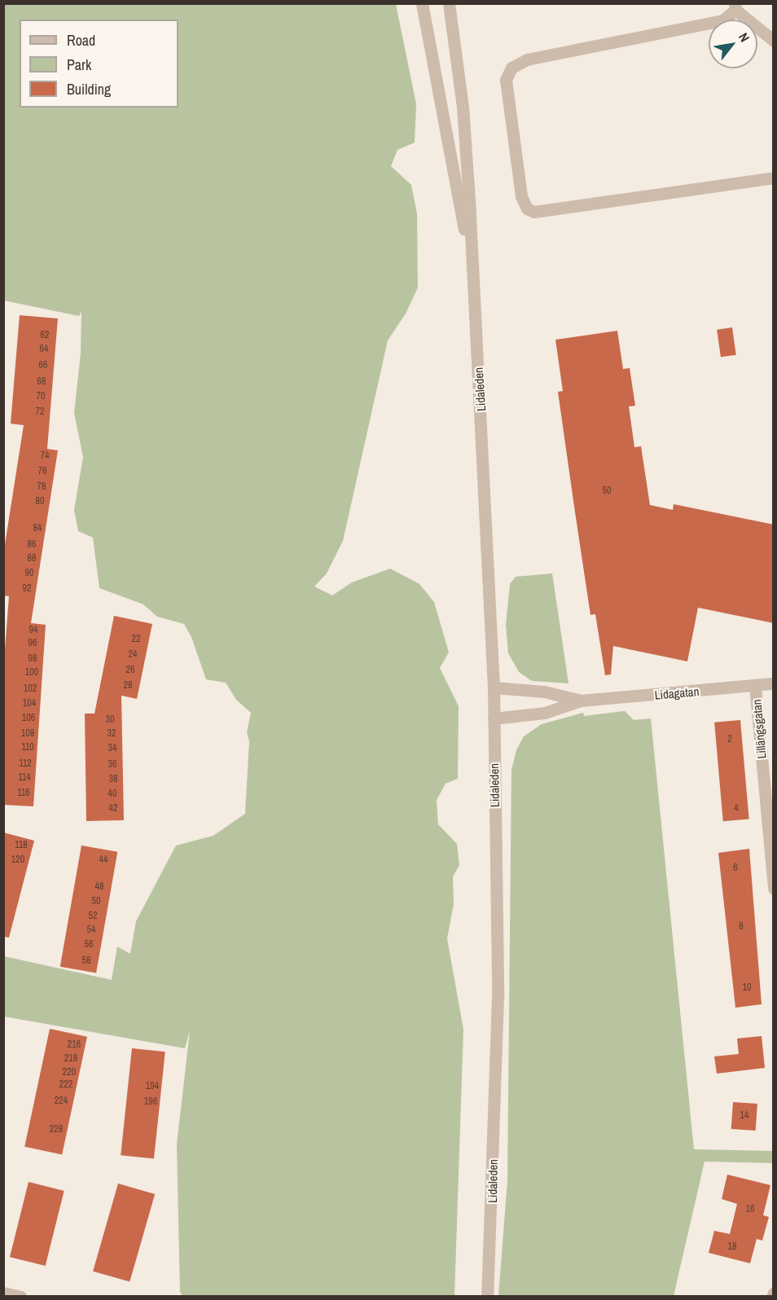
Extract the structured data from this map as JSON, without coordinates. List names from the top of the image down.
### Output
{
  "streets": {
    "street": ["Lidaleden", "Lidagatan", "Lillängsgatan"]
  },
  "crossings": [
    ["Lidaleden", "Lidagatan"],
    ["Lidagatan", "Lillängsgatan"]
  ],
  "house_numbers": [
    "62",
    "64",
    "66",
    "68",
    "70",
    "72",
    "74",
    "76",
    "78",
    "50",
    "80",
    "84",
    "86",
    "88",
    "90",
    "92",
    "94",
    "22",
    "96",
    "24",
    "98",
    "26",
    "100",
    "28",
    "102",
    "104",
    "106",
    "30",
    "108",
    "32",
    "2",
    "110",
    "34",
    "112",
    "36",
    "114",
    "38",
    "116",
    "40",
    "42",
    "4",
    "118",
    "120",
    "44",
    "6",
    "48",
    "50",
    "52",
    "8",
    "54",
    "56",
    "58",
    "10",
    "216",
    "218",
    "220",
    "222",
    "194",
    "224",
    "196",
    "14",
    "228",
    "16",
    "18"
  ],
  "legend": ["Road", "Park", "Building"],
  "north": "top right"
}
